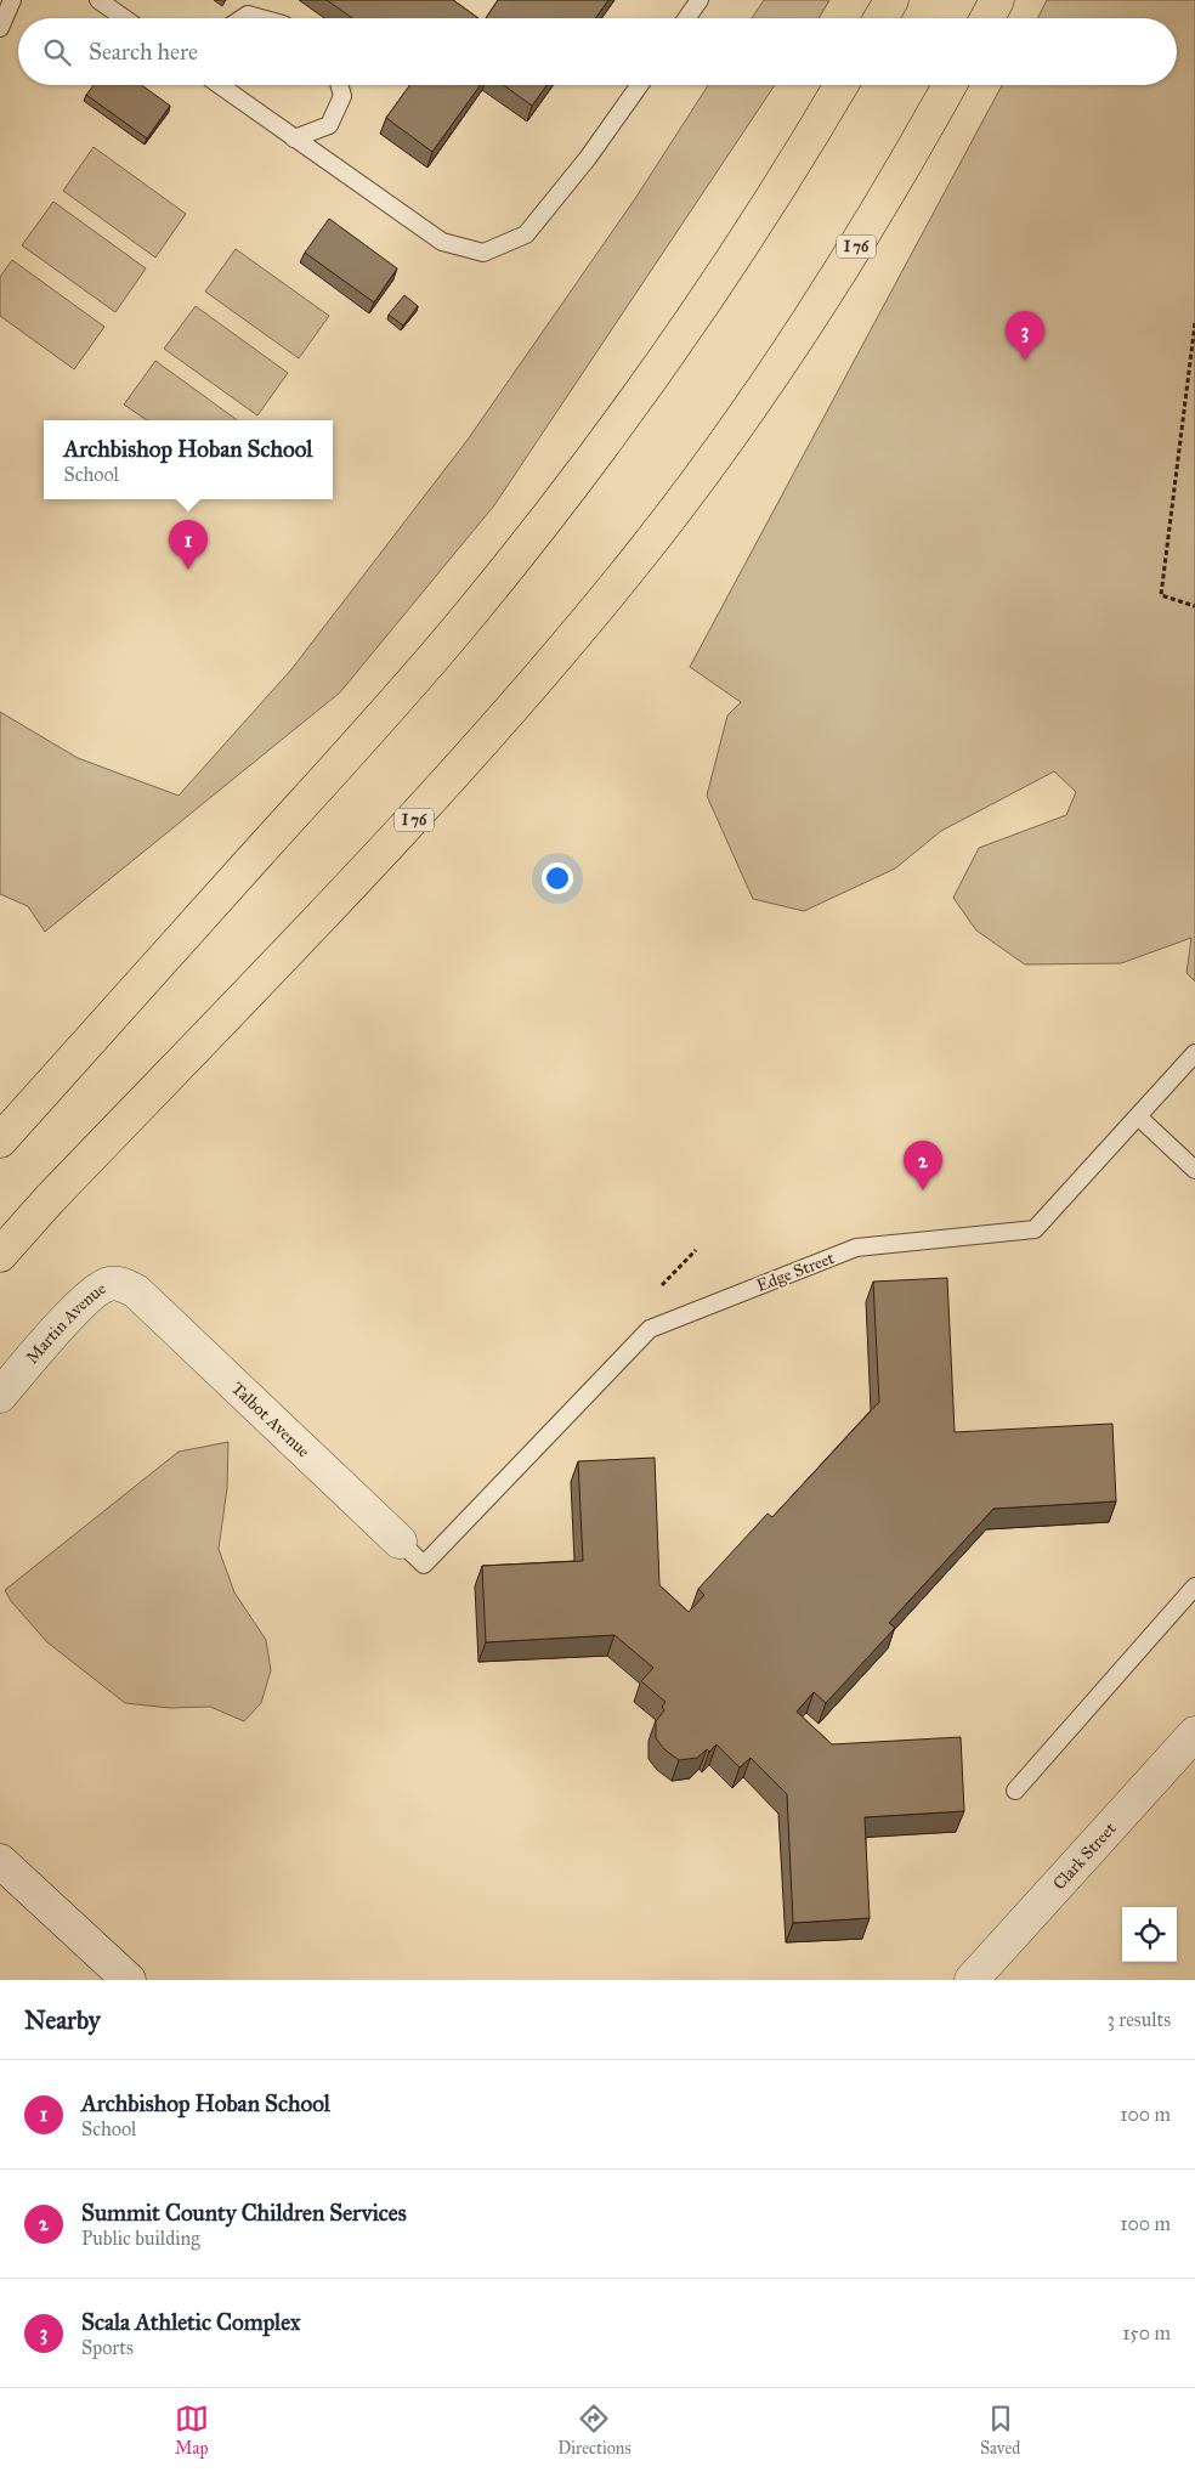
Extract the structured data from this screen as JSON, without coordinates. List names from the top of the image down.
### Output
{
  "streets": {
    "highway": ["I 76"],
    "street": ["Martin Avenue", "Talbot Avenue", "Clark Street"],
    "lane": ["Edge Street"]
  },
  "crossings": [
    ["Edge Street", "Talbot Avenue"],
    ["Martin Avenue", "Talbot Avenue"]
  ],
  "page": {
    "search": "Search here",
    "pins": ["3", "1", "2"],
    "popup": ["Archbishop Hoban School", "School"],
    "heading": ["Nearby", "3 results"],
    "list": [
      {
        "mark": "1",
        "name": "Archbishop Hoban School",
        "note": "School",
        "value": "100 m"
      },
      {
        "mark": "2",
        "name": "Summit County Children Services",
        "note": "Public building",
        "value": "100 m"
      },
      {
        "mark": "3",
        "name": "Scala Athletic Complex",
        "note": "Sports",
        "value": "150 m"
      }
    ],
    "nav": ["Map", "Directions", "Saved"]
  }
}
